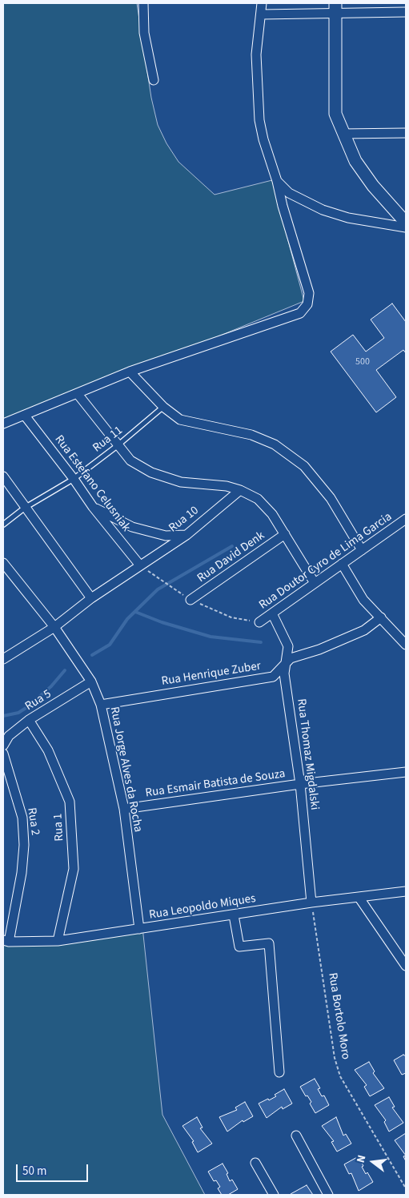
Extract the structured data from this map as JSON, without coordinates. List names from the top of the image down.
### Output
{
  "streets": {
    "street": [
      "Rua Estefano Celusniak",
      "Rua 10",
      "Rua David Denk",
      "Rua Doutor Cyro de Lima Garcia",
      "Rua Henrique Zuber",
      "Rua 5",
      "Rua Thomaz Migdalski",
      "Rua Jorge Alves da Rocha",
      "Rua Esmair Batista de Souza",
      "Rua 2",
      "Rua 1",
      "Rua Leopoldo Miques"
    ],
    "lane": ["Rua 11"],
    "path": ["Rua Bortolo Moro"]
  },
  "crossings": [
    ["Rua 11", "Rua Estefano Celusniak"],
    ["Rua Estefano Celusniak", "Rua 10"],
    ["Rua 10", "Rua Jorge Alves da Rocha"],
    ["Rua Doutor Cyro de Lima Garcia", "Rua Thomaz Migdalski"],
    ["Rua Henrique Zuber", "Rua Thomaz Migdalski"],
    ["Rua Henrique Zuber", "Rua Jorge Alves da Rocha"],
    ["Rua 5", "Rua Jorge Alves da Rocha"],
    ["Rua 5", "Rua 1"],
    ["Rua Thomaz Migdalski", "Rua Esmair Batista de Souza"],
    ["Rua Thomaz Migdalski", "Rua Leopoldo Miques"],
    ["Rua Thomaz Migdalski", "Rua Bortolo Moro"],
    ["Rua Jorge Alves da Rocha", "Rua Esmair Batista de Souza"],
    ["Rua Jorge Alves da Rocha", "Rua Leopoldo Miques"],
    ["Rua 2", "Rua Leopoldo Miques"],
    ["Rua 1", "Rua Leopoldo Miques"],
    ["Rua Leopoldo Miques", "Rua Bortolo Moro"]
  ],
  "house_numbers": ["500"],
  "scale_bar": "50 m",
  "north": "left"
}
